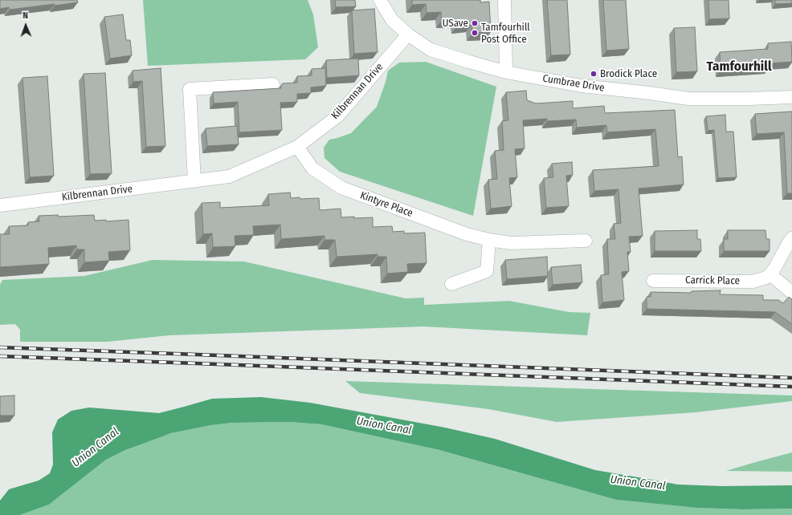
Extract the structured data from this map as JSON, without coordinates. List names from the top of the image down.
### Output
{
  "streets": {
    "street": [
      "Cumbrae Drive",
      "Kilbrennan Drive",
      "Kintyre Place",
      "Carrick Place"
    ]
  },
  "crossings": [
    ["Cumbrae Drive", "Kilbrennan Drive"],
    ["Kilbrennan Drive", "Kintyre Place"]
  ],
  "districts": ["Tamfourhill"],
  "water": ["Union Canal"],
  "places": ["USave", "Tamfourhill Post Office", "Brodick Place"],
  "north": "top"
}
